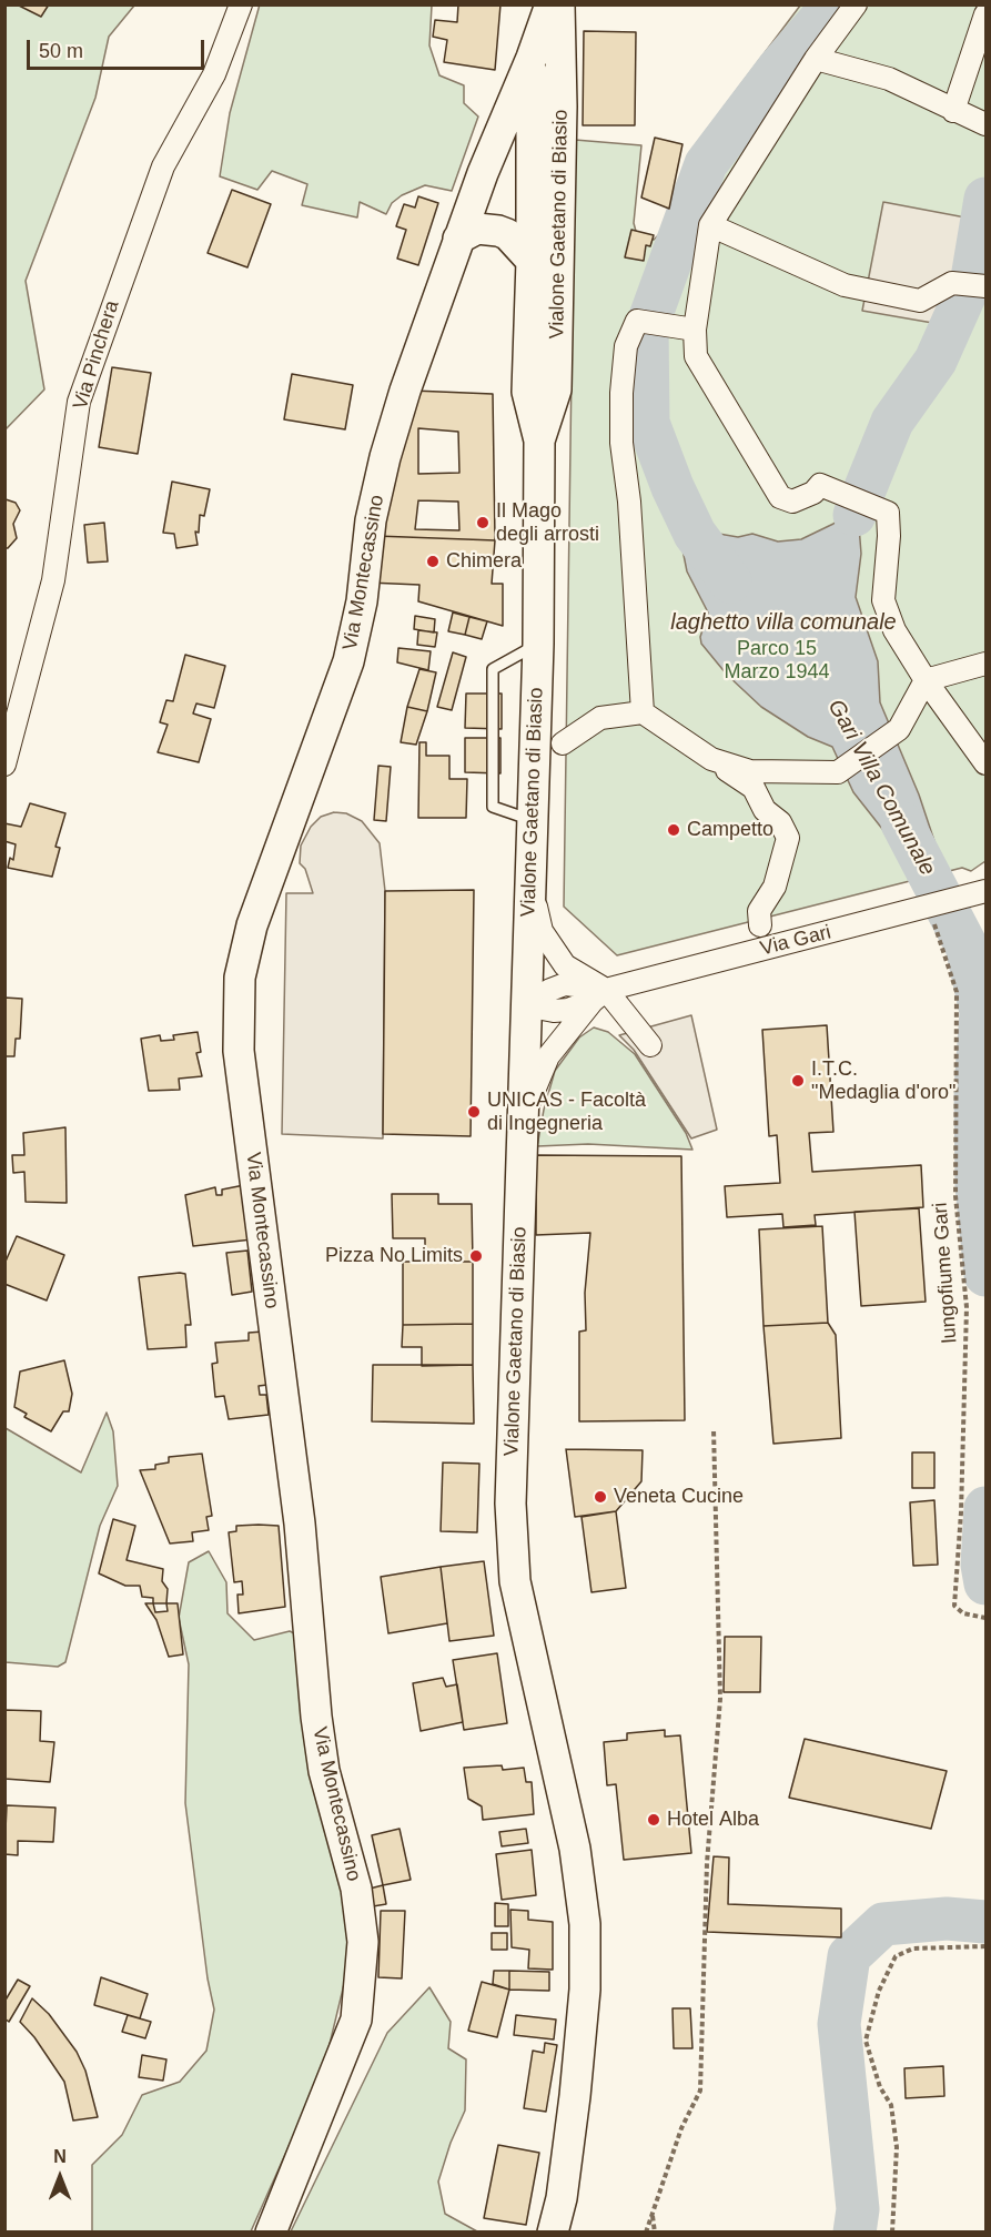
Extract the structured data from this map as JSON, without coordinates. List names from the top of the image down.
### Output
{
  "streets": {
    "street": [
      "Vialone Gaetano di Biasio",
      "Via Pinchera",
      "Via Montecassino",
      "Via Gari"
    ],
    "path": ["lungofiume Gari"]
  },
  "crossings": [
    ["Vialone Gaetano di Biasio", "Via Montecassino"],
    ["Vialone Gaetano di Biasio", "Via Gari"],
    ["Via Gari", "lungofiume Gari"]
  ],
  "water": ["laghetto villa comunale", "Gari Villa Comunale"],
  "parks": ["Parco 15 Marzo 1944"],
  "places": [
    "Il Mago degli arrosti",
    "Chimera",
    "Campetto",
    "I.T.C. \"Medaglia d'oro\"",
    "UNICAS - Facoltà di Ingegneria",
    "Pizza No Limits",
    "Veneta Cucine",
    "Hotel Alba"
  ],
  "scale_bar": "50 m",
  "north": "top"
}
